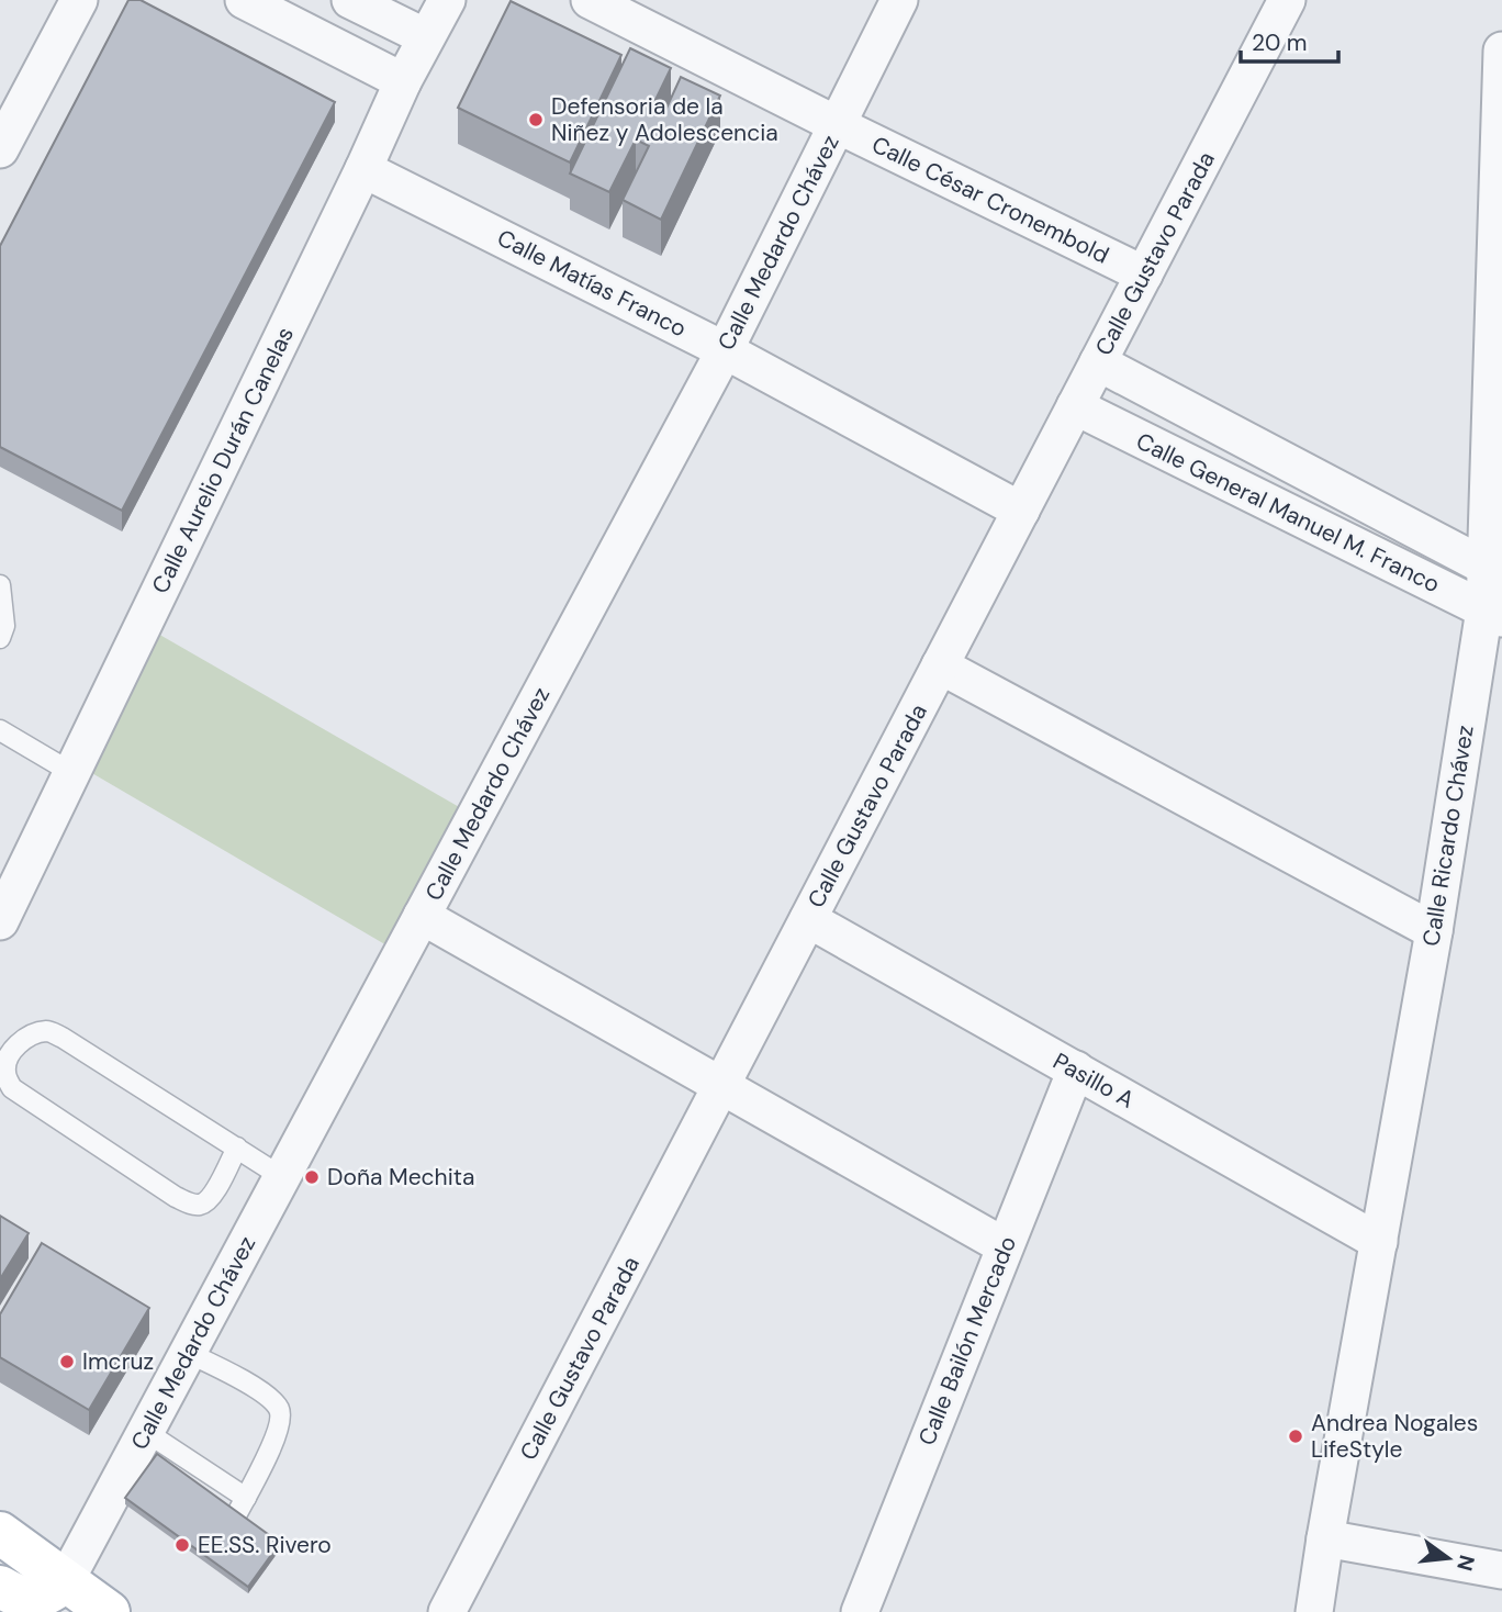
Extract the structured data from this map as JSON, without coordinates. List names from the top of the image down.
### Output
{
  "streets": {
    "street": [
      "Calle César Cronembold",
      "Calle Medardo Chávez",
      "Calle Gustavo Parada",
      "Calle Matías Franco",
      "Calle Aurelio Durán Canelas",
      "Calle General Manuel M. Franco",
      "Calle Ricardo Chávez",
      "Pasillo A",
      "Calle Bailón Mercado"
    ]
  },
  "crossings": [
    ["Calle César Cronembold", "Calle Medardo Chávez"],
    ["Calle César Cronembold", "Calle Gustavo Parada"],
    ["Calle Medardo Chávez", "Calle Matías Franco"],
    ["Calle Gustavo Parada", "Calle Matías Franco"],
    ["Calle Gustavo Parada", "Calle General Manuel M. Franco"],
    ["Calle Gustavo Parada", "Pasillo A"],
    ["Calle Matías Franco", "Calle Aurelio Durán Canelas"],
    ["Calle General Manuel M. Franco", "Calle Ricardo Chávez"],
    ["Calle Ricardo Chávez", "Pasillo A"],
    ["Pasillo A", "Calle Bailón Mercado"]
  ],
  "places": [
    "Defensoria de la Niñez y Adolescencia",
    "Doña Mechita",
    "Imcruz",
    "Andrea Nogales LifeStyle",
    "EE.SS. Rivero"
  ],
  "scale_bar": "20 m",
  "north": "right"
}
